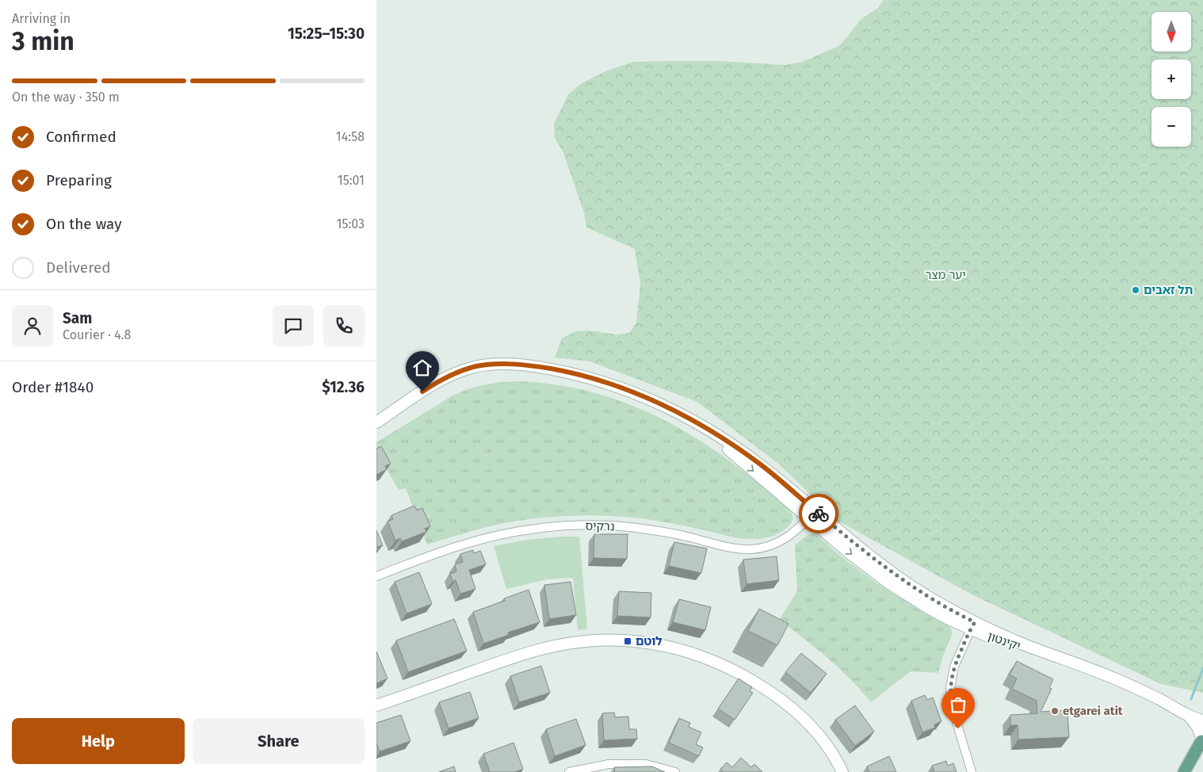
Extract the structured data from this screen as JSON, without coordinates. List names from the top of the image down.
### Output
{
  "streets": {
    "street": ["נרקיס", "יקינטון"]
  },
  "crossings": [
    ["נרקיס", "יקינטון"]
  ],
  "parks": ["יער מצר"],
  "places": {
    "other": ["תל זאבים", "etgarei atit"],
    "transit": ["לוטם"]
  },
  "north": "bottom",
  "page": {
    "heading": ["3 min", "Arriving in", "15:25–15:30"],
    "panel": [
      "Sam",
      "Courier · 4.8",
      "Order #1840",
      "$12.36"
    ],
    "map_buttons": ["+", "−"],
    "bar": "On the way · 350 m",
    "list": [
      ["Confirmed", "14:58"],
      ["Preparing", "15:01"],
      ["On the way", "15:03"],
      "Delivered"
    ],
    "buttons": ["Help", "Share"]
  }
}
